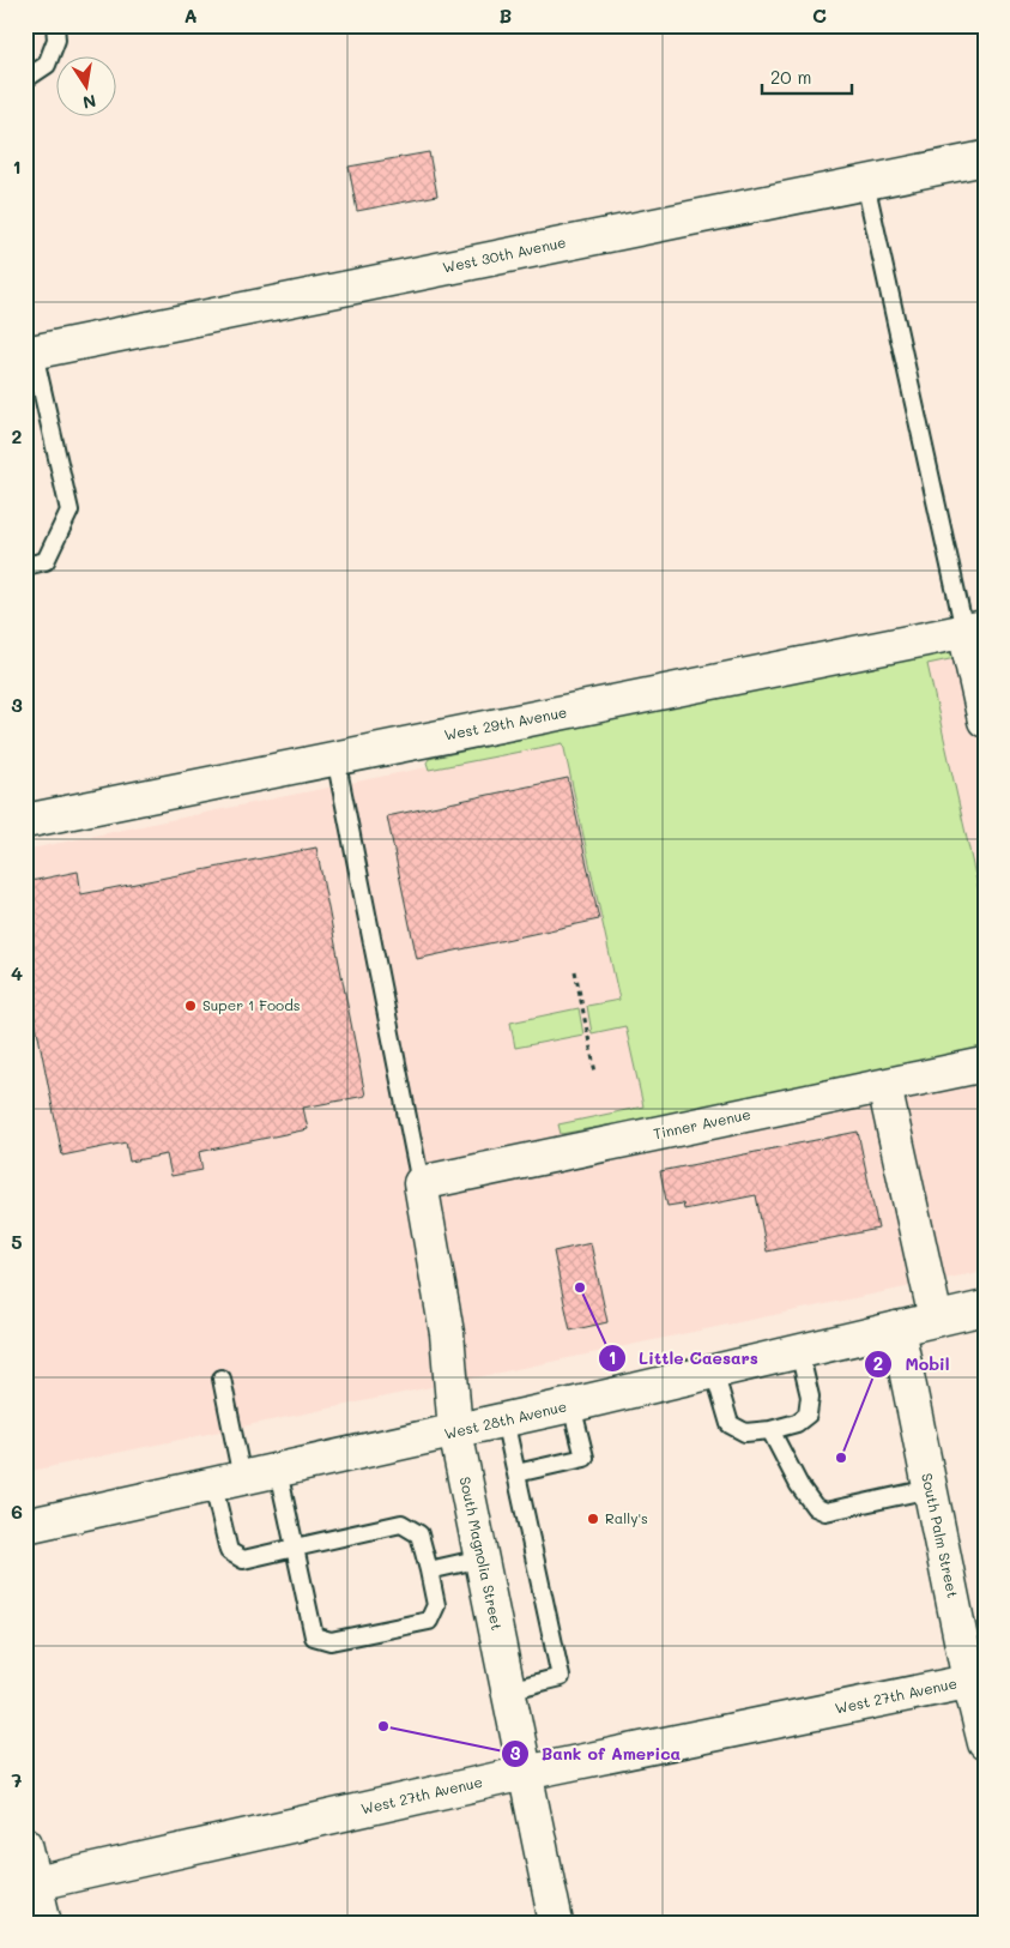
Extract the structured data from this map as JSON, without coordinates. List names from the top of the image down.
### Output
{
  "streets": {
    "street": [
      "West 30th Avenue",
      "West 29th Avenue",
      "Tinner Avenue",
      "West 28th Avenue",
      "South Palm Street",
      "South Magnolia Street",
      "West 27th Avenue"
    ]
  },
  "crossings": [
    ["Tinner Avenue", "South Magnolia Street"],
    ["West 28th Avenue", "South Palm Street"],
    ["West 28th Avenue", "South Magnolia Street"],
    ["South Palm Street", "West 27th Avenue"],
    ["South Magnolia Street", "West 27th Avenue"]
  ],
  "places": [
    "Super 1 Foods",
    "Little Caesars",
    "Mobil",
    "Rally's",
    "Bank of America"
  ],
  "scale_bar": "20 m",
  "north": "bottom",
  "grid": {
    "columns": ["A", "B", "C"],
    "rows": [
      "1",
      "2",
      "3",
      "4",
      "5",
      "6",
      "7"
    ]
  }
}
